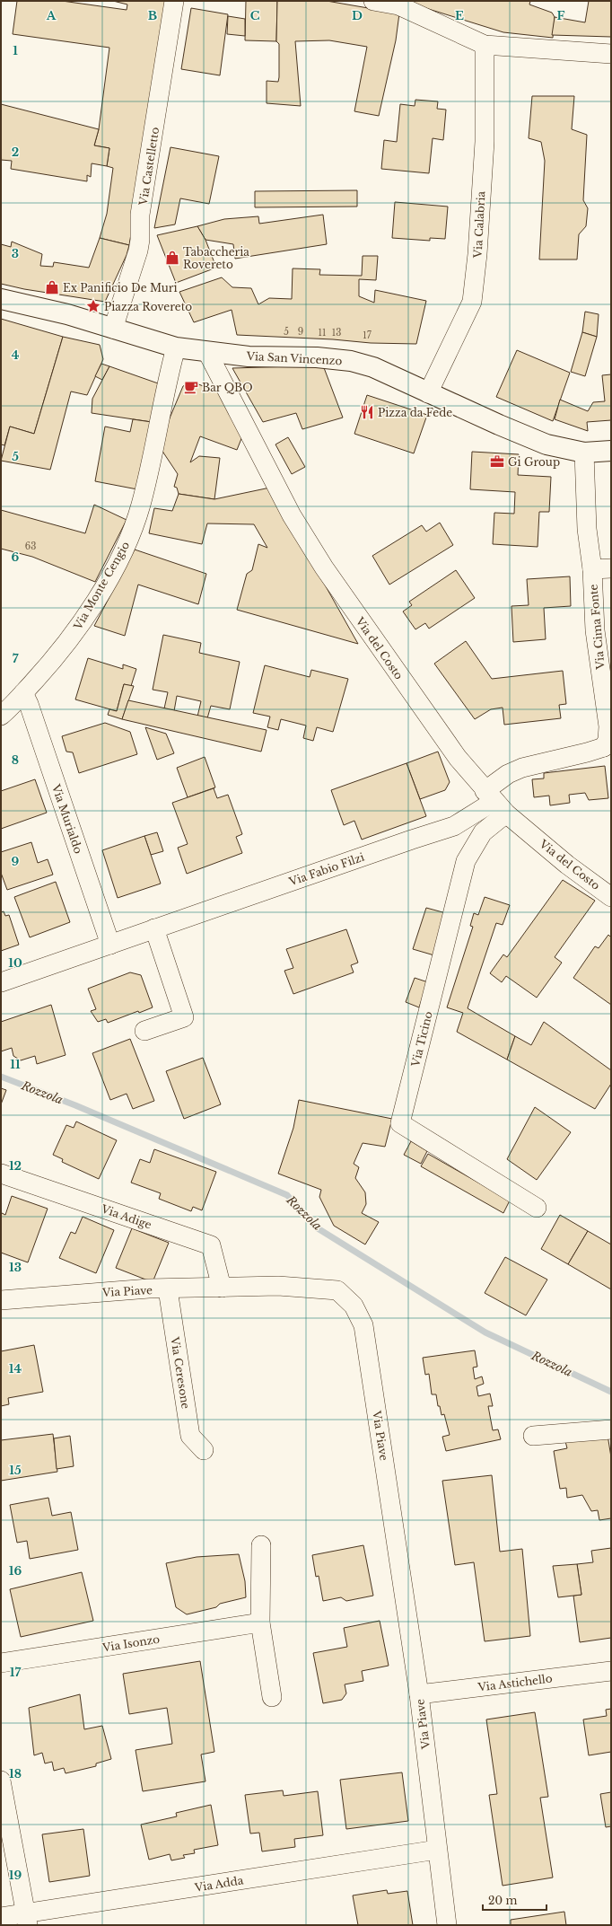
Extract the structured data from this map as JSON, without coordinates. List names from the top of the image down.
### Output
{
  "streets": {
    "street": [
      "Via Castelletto",
      "Via Calabria",
      "Via San Vincenzo",
      "Via Monte Cengio",
      "Via Cima Fonte",
      "Via del Costo",
      "Via Murialdo",
      "Via Fabio Filzi",
      "Via Ticino",
      "Via Adige",
      "Via Piave",
      "Via Ceresone",
      "Via Isonzo",
      "Via Astichello",
      "Via Adda"
    ]
  },
  "crossings": [
    ["Via Castelletto", "Via San Vincenzo"],
    ["Via Calabria", "Via San Vincenzo"],
    ["Via San Vincenzo", "Via Monte Cengio"],
    ["Via San Vincenzo", "Via Cima Fonte"],
    ["Via San Vincenzo", "Via del Costo"],
    ["Via Monte Cengio", "Via Murialdo"],
    ["Via del Costo", "Via Fabio Filzi"],
    ["Via del Costo", "Via Ticino"],
    ["Via Murialdo", "Via Fabio Filzi"],
    ["Via Fabio Filzi", "Via Ticino"],
    ["Via Adige", "Via Piave"],
    ["Via Piave", "Via Ceresone"],
    ["Via Piave", "Via Astichello"],
    ["Via Piave", "Via Adda"]
  ],
  "water": ["Rozzola"],
  "places": {
    "shop": ["Tabaccheria Rovereto", "Ex Panificio De Muri"],
    "place": ["Piazza Rovereto"],
    "cafe": ["Bar QBO"],
    "restaurant": ["Pizza da Fede"],
    "office": ["Gi Group"]
  },
  "house_numbers": [
    "5",
    "9",
    "11",
    "13",
    "17",
    "63"
  ],
  "scale_bar": "20 m",
  "grid": {
    "columns": [
      "A",
      "B",
      "C",
      "D",
      "E",
      "F"
    ],
    "rows": [
      "1",
      "2",
      "3",
      "4",
      "5",
      "6",
      "7",
      "8",
      "9",
      "10",
      "11",
      "12",
      "13",
      "14",
      "15",
      "16",
      "17",
      "18",
      "19"
    ]
  }
}
